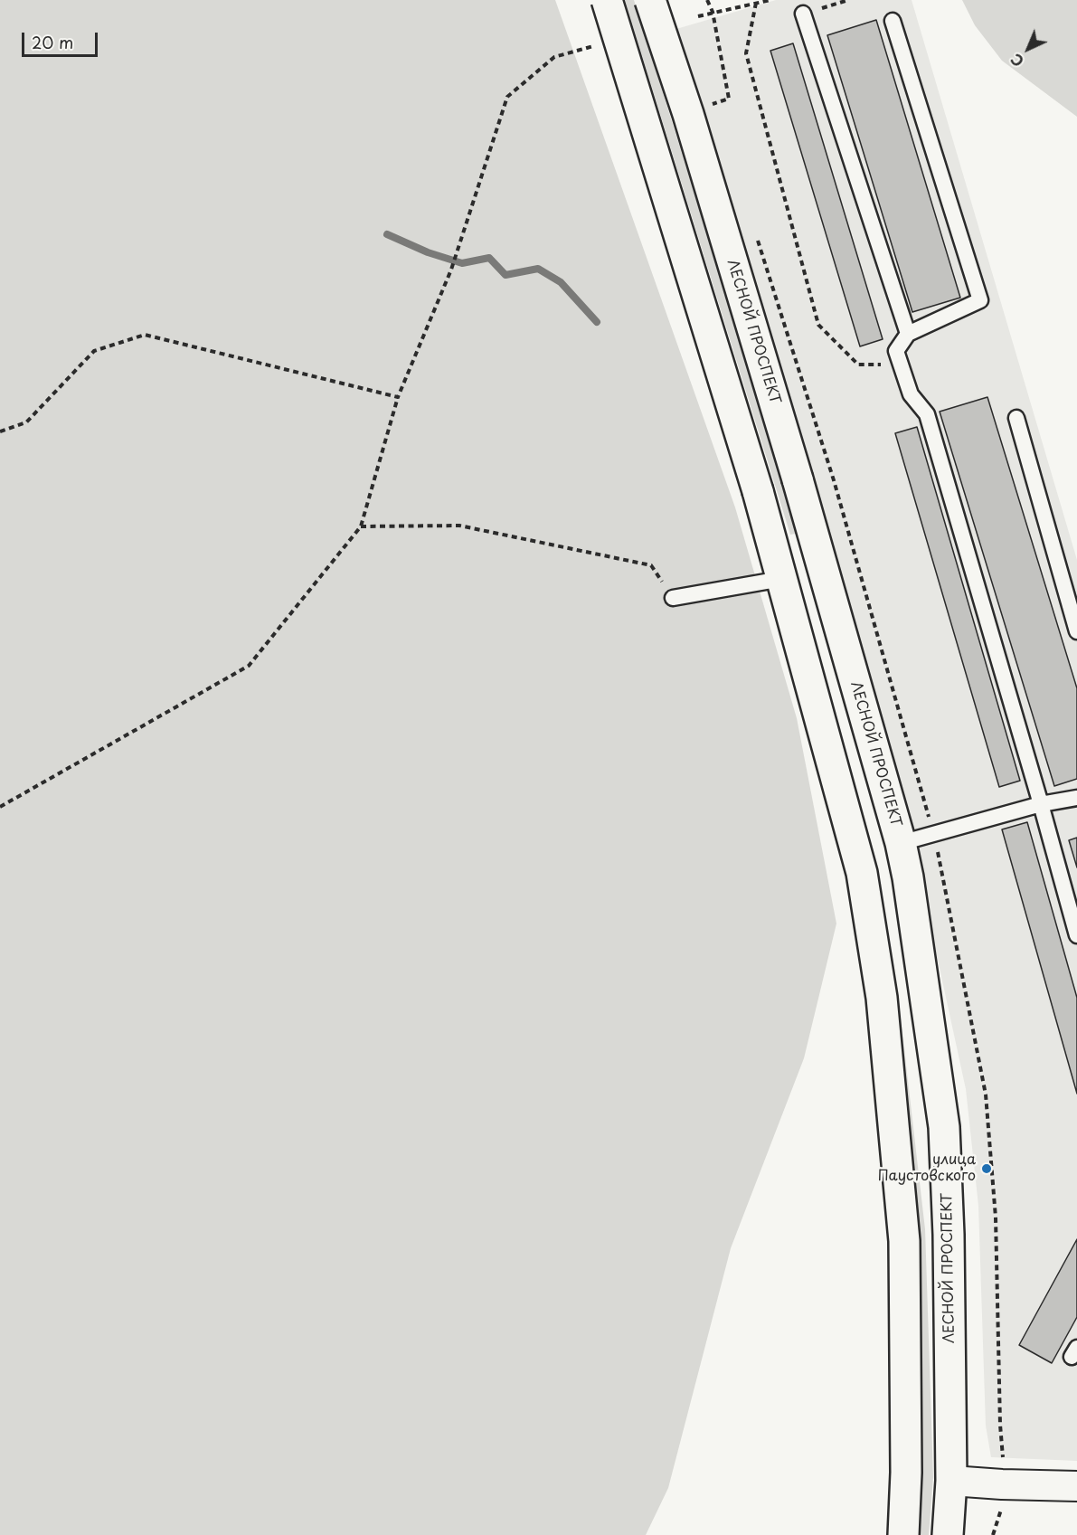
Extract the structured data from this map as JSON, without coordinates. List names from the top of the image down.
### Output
{
  "streets": {
    "main road": ["ЛЕСНОЙ ПРОСПЕКТ"]
  },
  "places": ["улица Паустовского"],
  "scale_bar": "20 m",
  "north": "bottom left"
}
